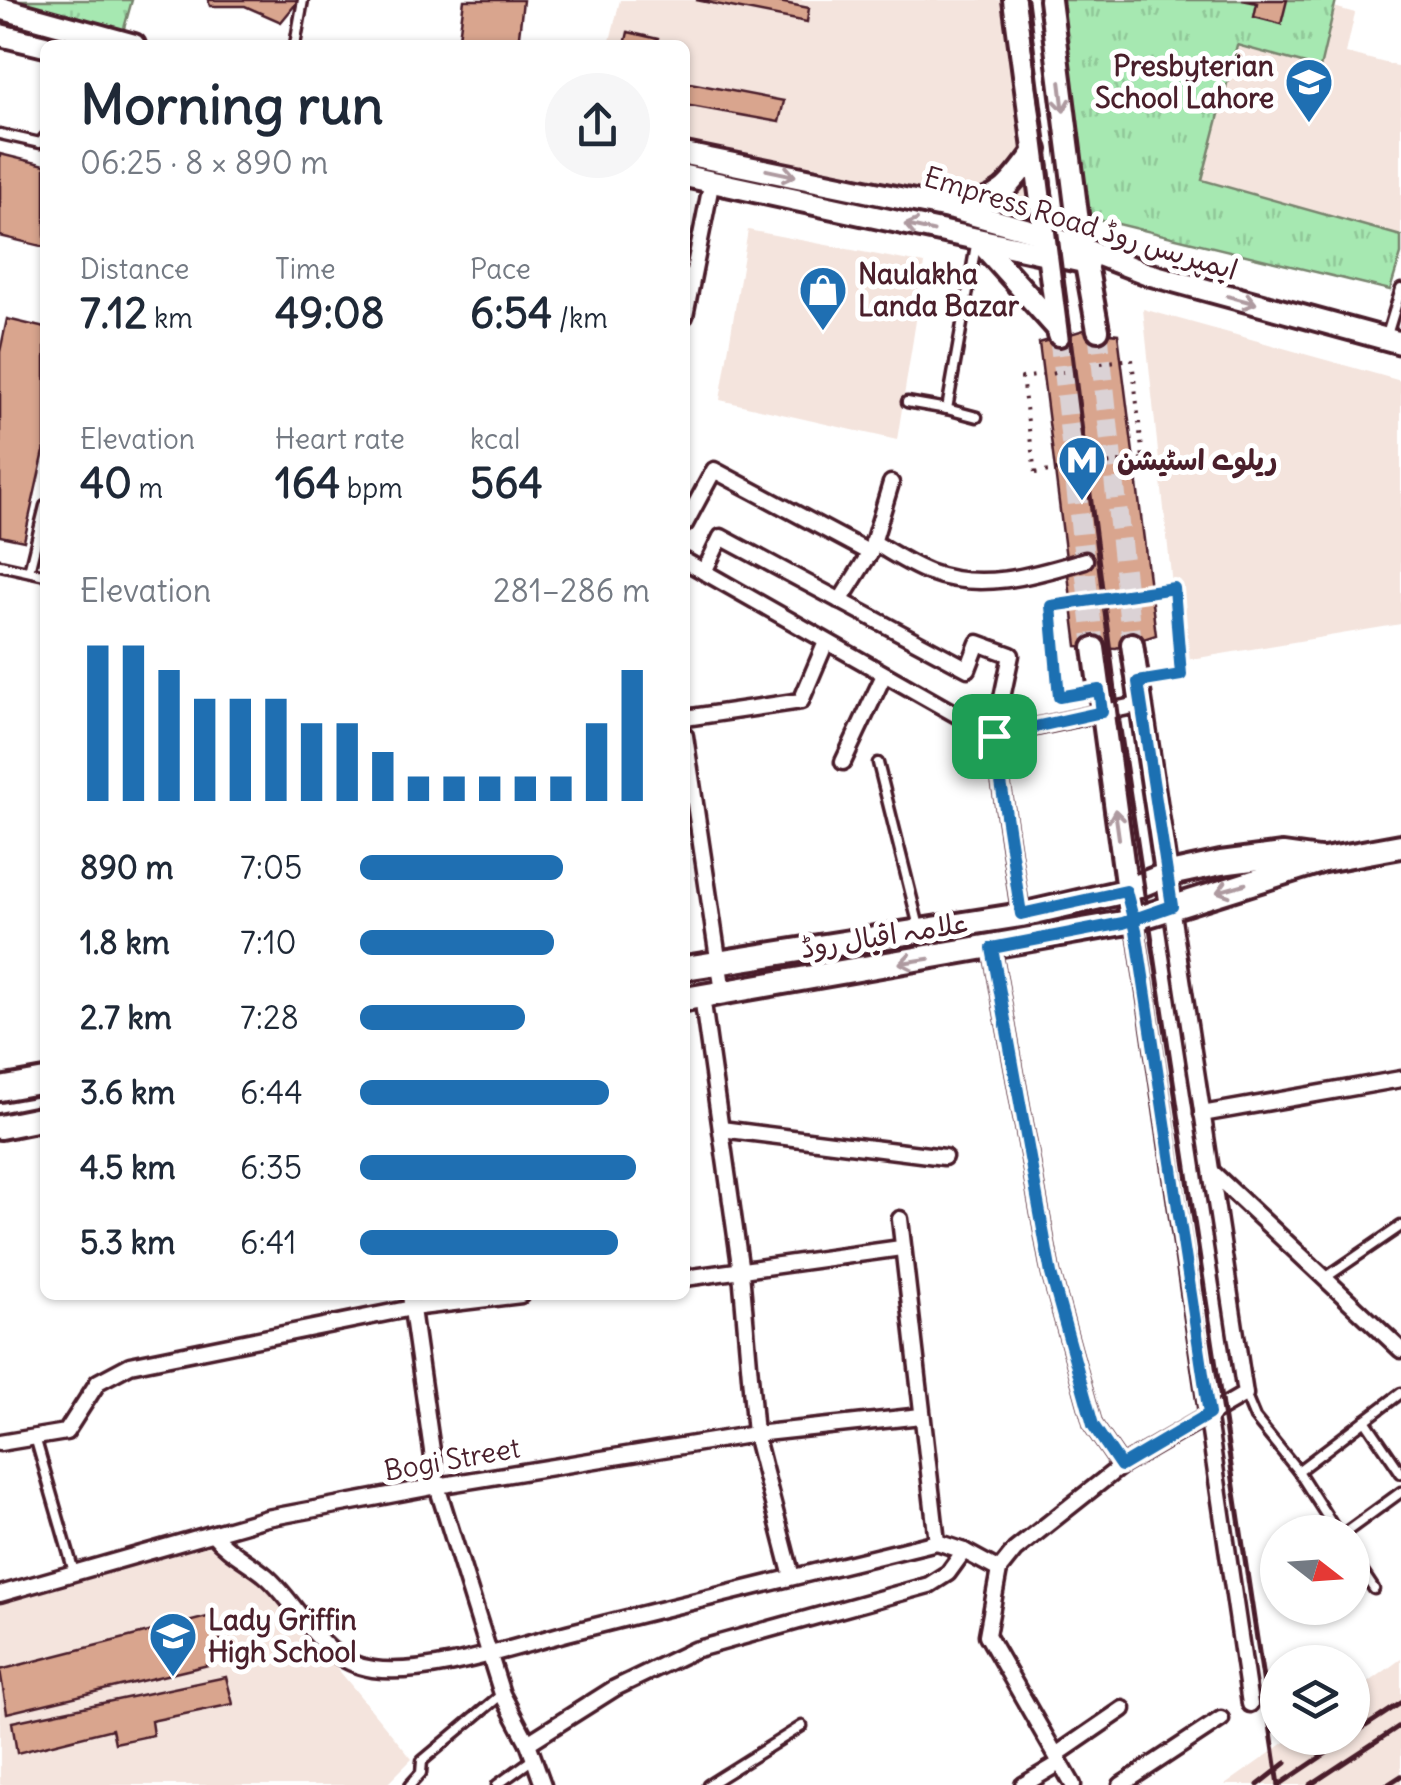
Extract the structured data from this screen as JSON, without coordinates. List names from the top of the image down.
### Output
{
  "streets": {
    "main road": ["Empress Road ایمپریس روڈ", "علامہ اقبال روڈ"],
    "street": ["Bogi Street"]
  },
  "places": {
    "school or university": ["Presbyterian School Lahore", "Lady Griffin High School"],
    "shop": ["Naulakha Landa Bazar"],
    "metro station": ["ریلوے اسٹیشن"]
  },
  "north": "right",
  "page": {
    "heading": ["Morning run", "06:25 · 8 × 890 m"],
    "stats": [
      ["Distance", "7.12 km"],
      ["Time", "49:08"],
      ["Pace", "6:54 /km"],
      ["Elevation", "40 m"],
      ["Heart rate", "164 bpm"],
      ["kcal", "564"]
    ],
    "chart": ["Elevation", "281–286 m"],
    "list": [
      {
        "name": "890 m",
        "note": "7:05"
      },
      {
        "name": "1.8 km",
        "note": "7:10"
      },
      {
        "name": "2.7 km",
        "note": "7:28"
      },
      {
        "name": "3.6 km",
        "note": "6:44"
      },
      {
        "name": "4.5 km",
        "note": "6:35"
      },
      {
        "name": "5.3 km",
        "note": "6:41"
      }
    ]
  }
}
